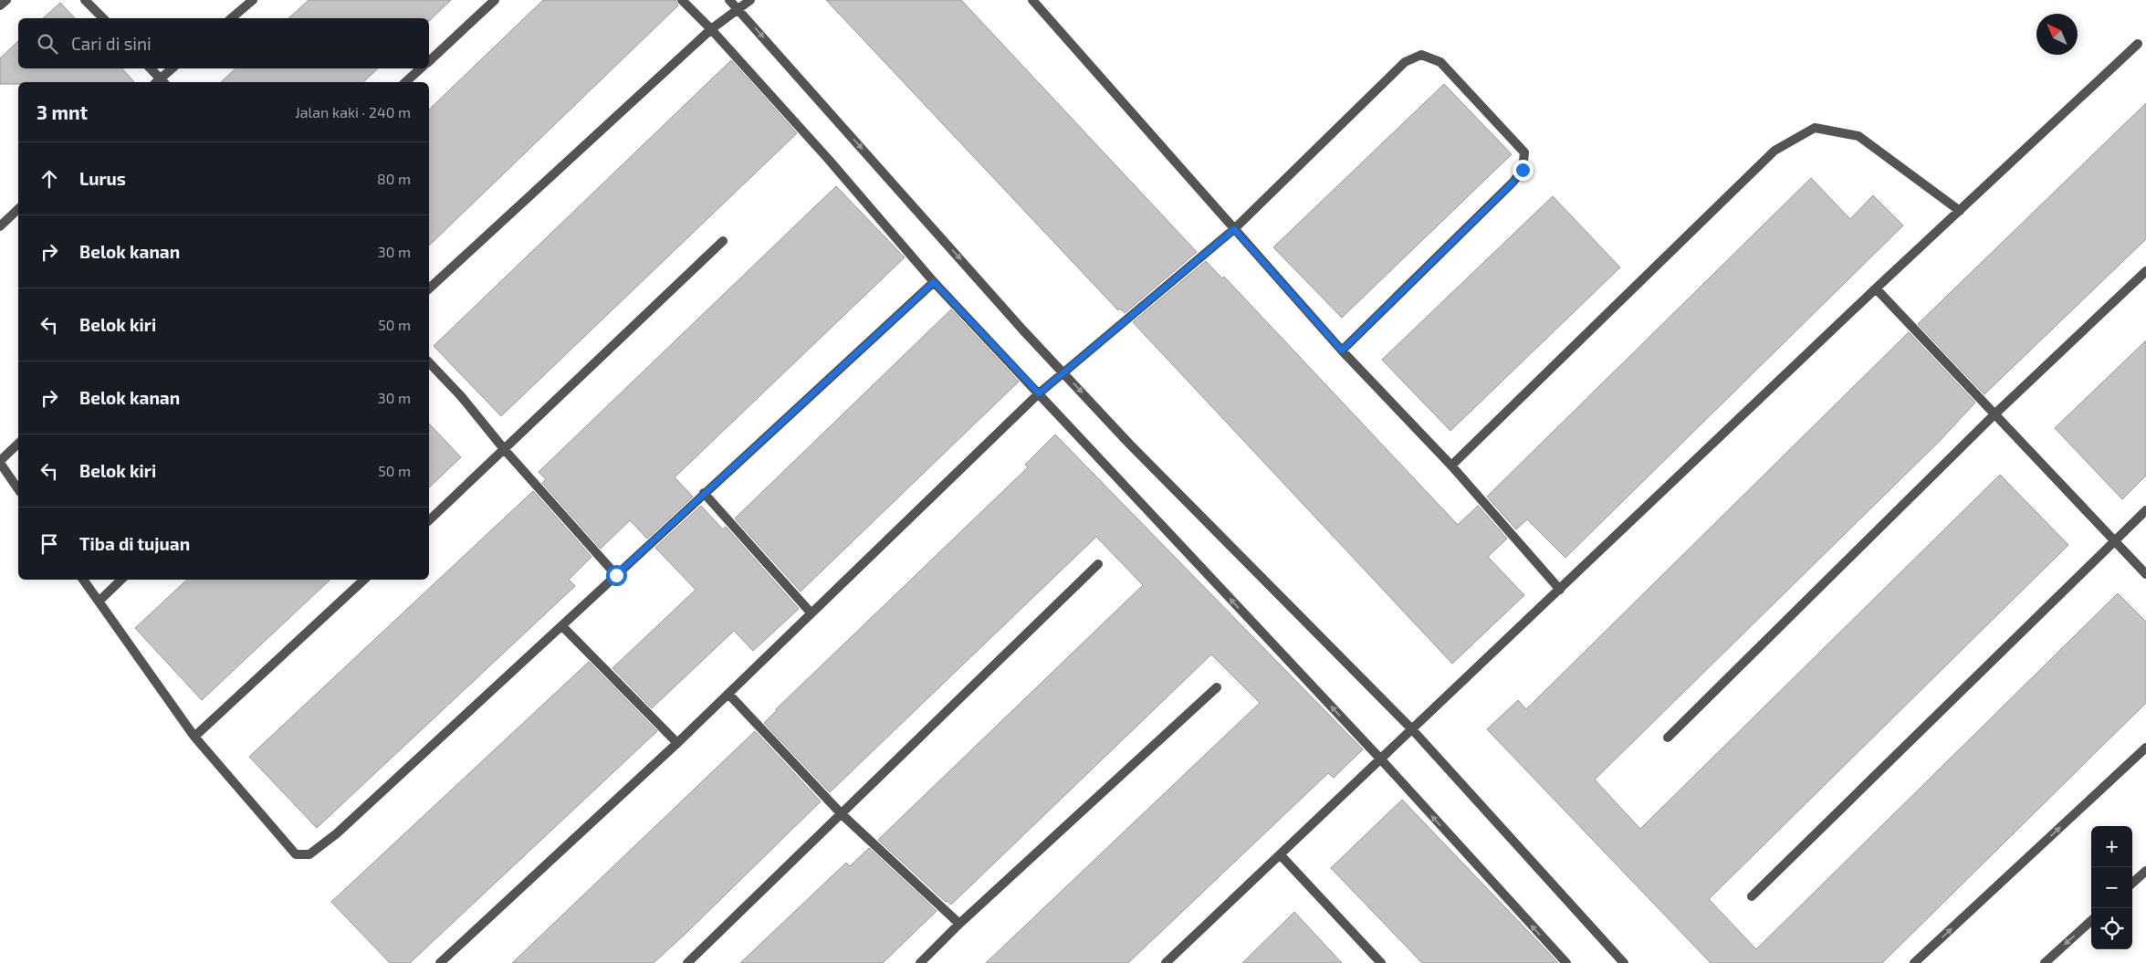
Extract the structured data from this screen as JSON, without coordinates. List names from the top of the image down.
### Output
{
  "north": "top left",
  "page": {
    "search": "Cari di sini",
    "heading": ["3 mnt", "Jalan kaki · 240 m"],
    "list": [
      ["Lurus", "80 m"],
      ["Belok kanan", "30 m"],
      ["Belok kiri", "50 m"],
      ["Belok kanan", "30 m"],
      ["Belok kiri", "50 m"],
      "Tiba di tujuan"
    ],
    "map_buttons": ["+", "−"]
  }
}
